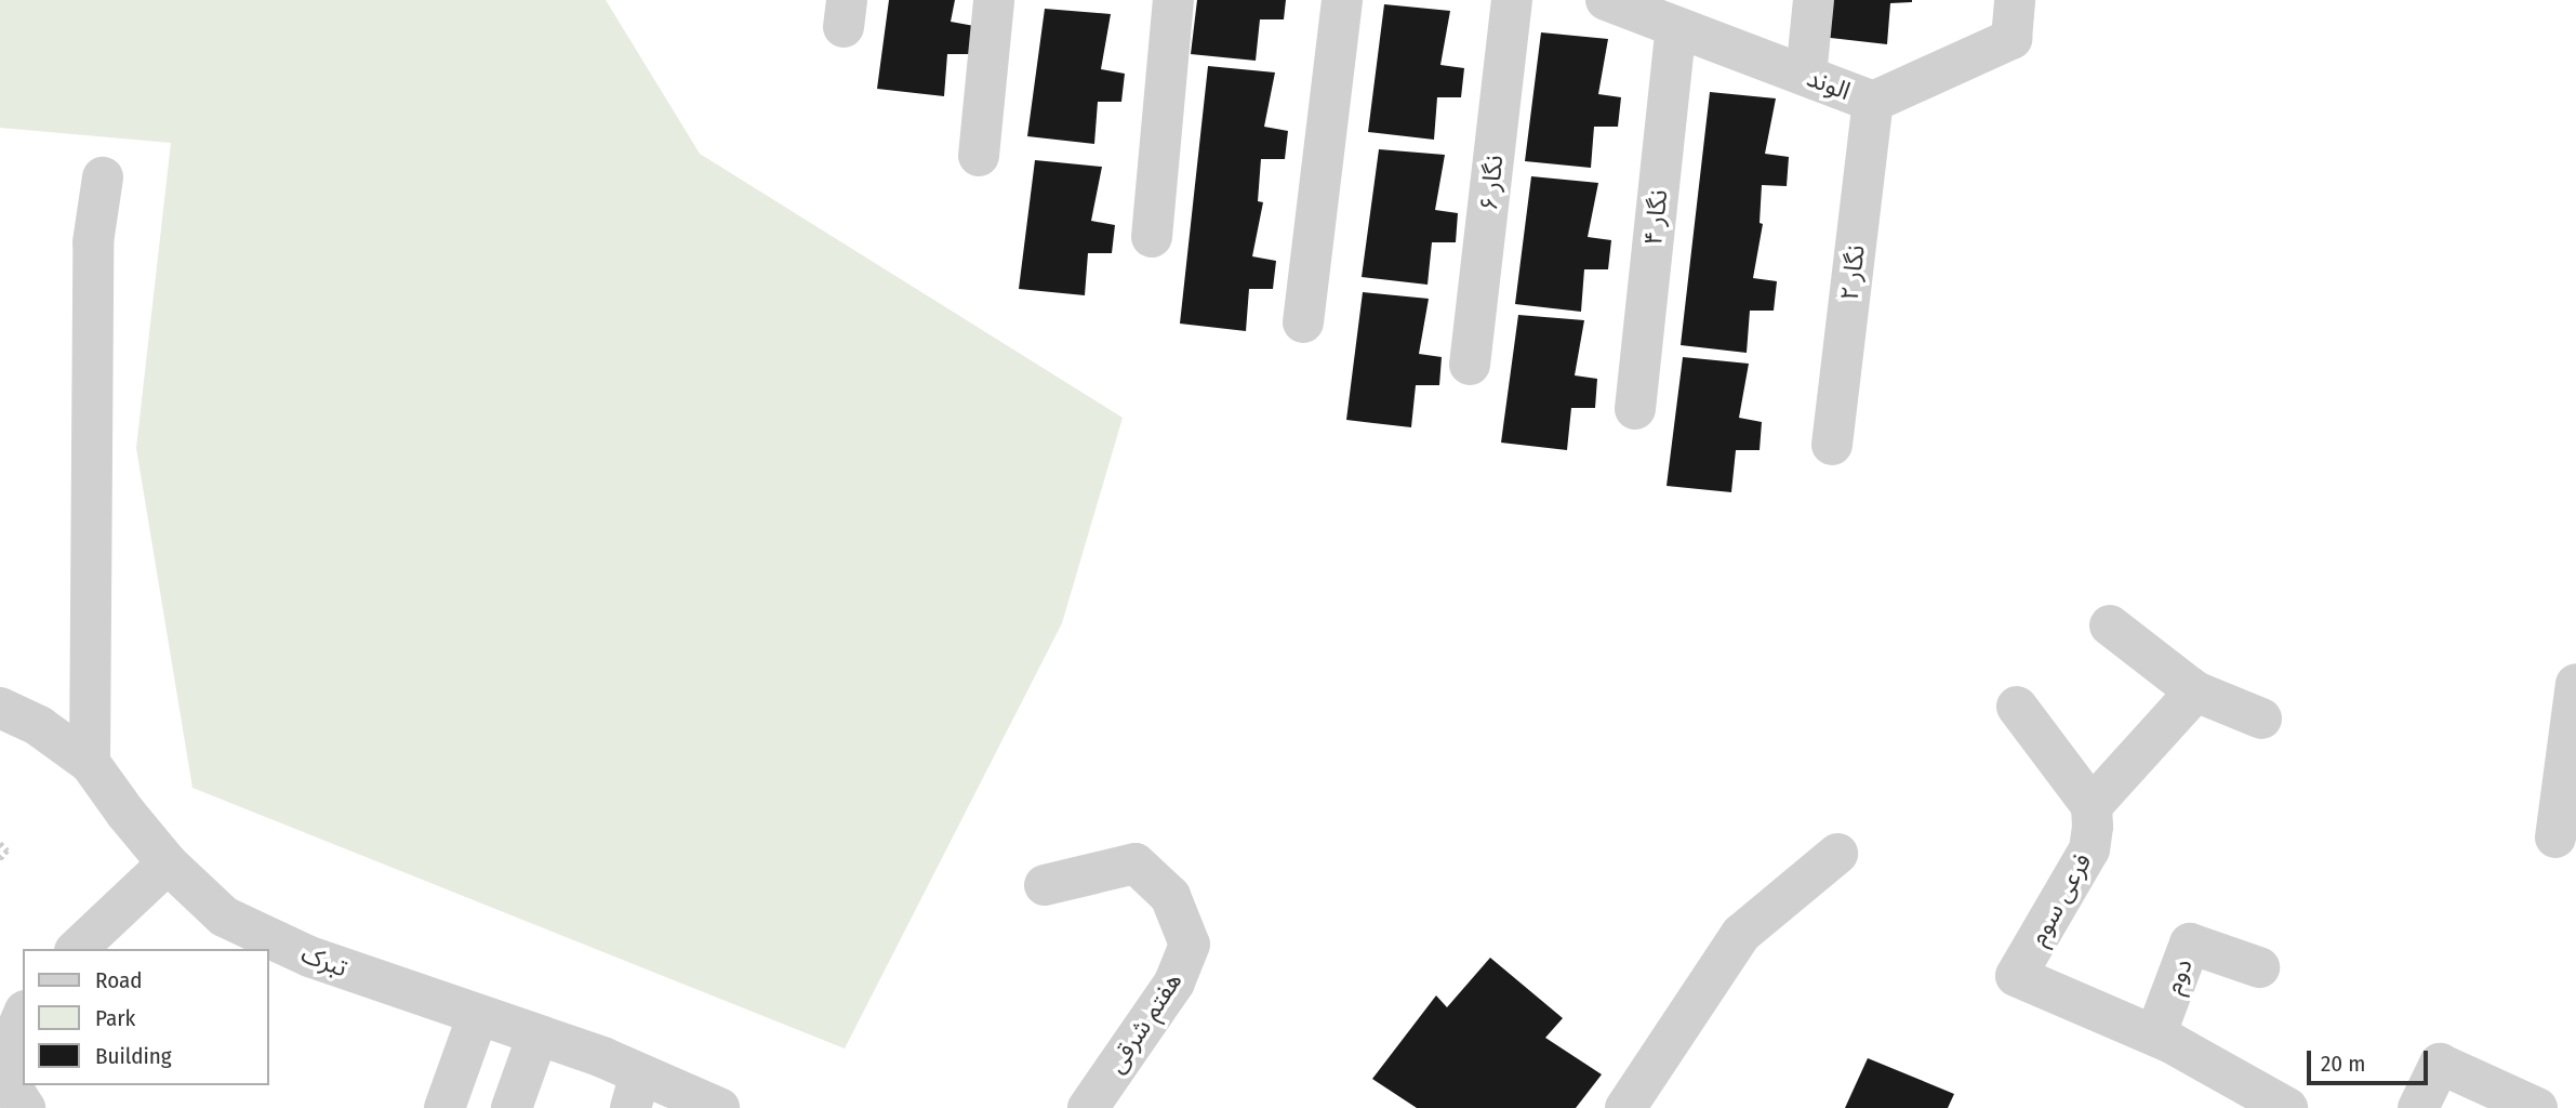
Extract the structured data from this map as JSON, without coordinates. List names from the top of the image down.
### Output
{
  "streets": {
    "street": [
      "الوند",
      "نگار ۶",
      "نگار ۴",
      "نگار ۲",
      "فرعی سوم",
      "تبرک",
      "دوم",
      "هفتم شرقی"
    ]
  },
  "crossings": [
    ["الوند", "نگار ۴"],
    ["الوند", "نگار ۲"],
    ["فرعی سوم", "دوم"]
  ],
  "legend": ["Road", "Park", "Building"],
  "scale_bar": "20 m"
}
